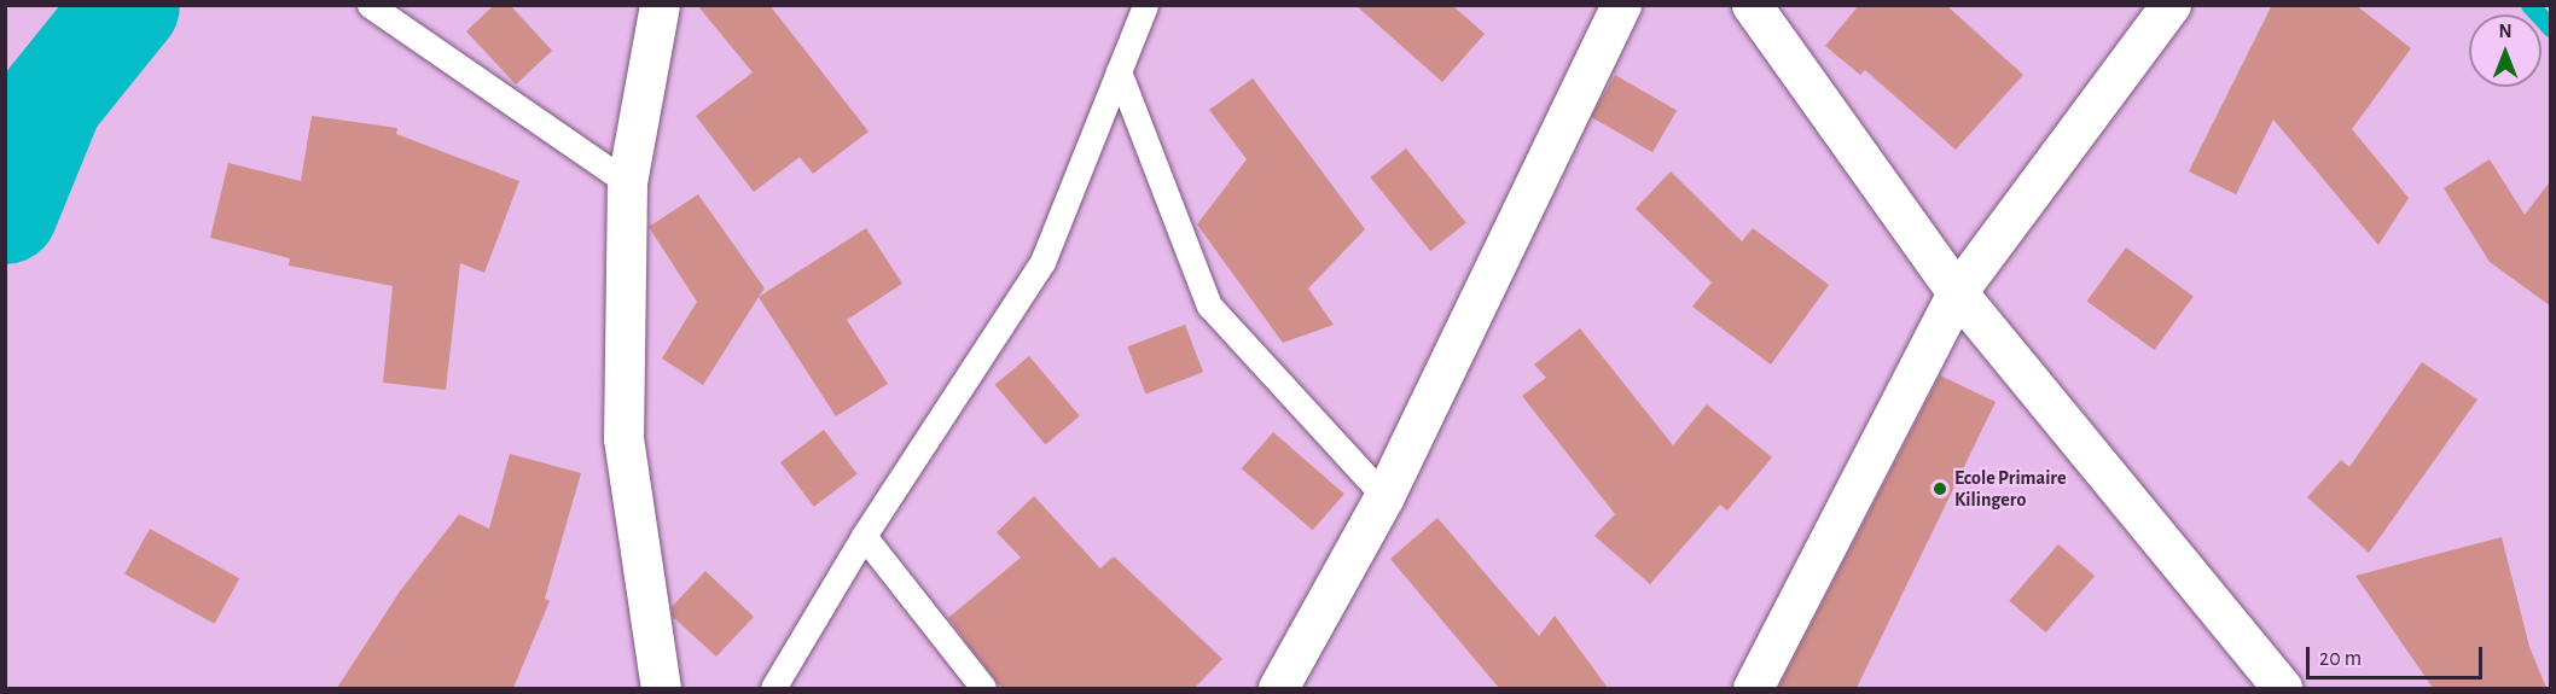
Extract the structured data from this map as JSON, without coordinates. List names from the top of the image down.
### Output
{
  "places": ["Ecole Primaire Kilingero"],
  "scale_bar": "20 m",
  "north": "top"
}
